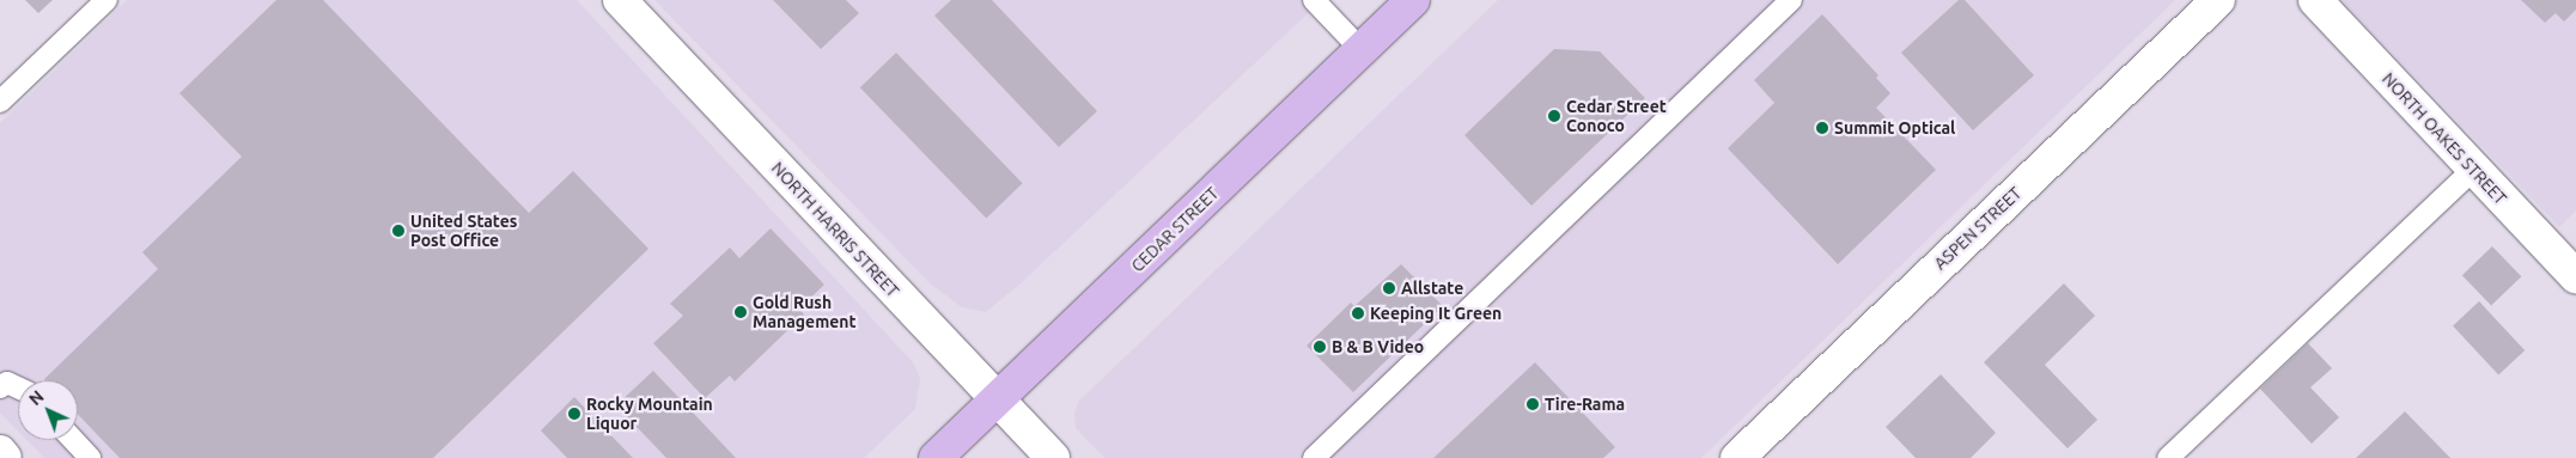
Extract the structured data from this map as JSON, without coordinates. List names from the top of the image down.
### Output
{
  "streets": {
    "main road": ["CEDAR STREET"],
    "street": ["NORTH OAKES STREET", "ASPEN STREET", "NORTH HARRIS STREET"]
  },
  "crossings": [
    ["NORTH HARRIS STREET", "CEDAR STREET"]
  ],
  "places": [
    "Cedar Street Conoco",
    "Summit Optical",
    "United States Post Office",
    "Allstate",
    "Gold Rush Management",
    "Keeping It Green",
    "B & B Video",
    "Tire-Rama",
    "Rocky Mountain Liquor"
  ],
  "north": "top left"
}
